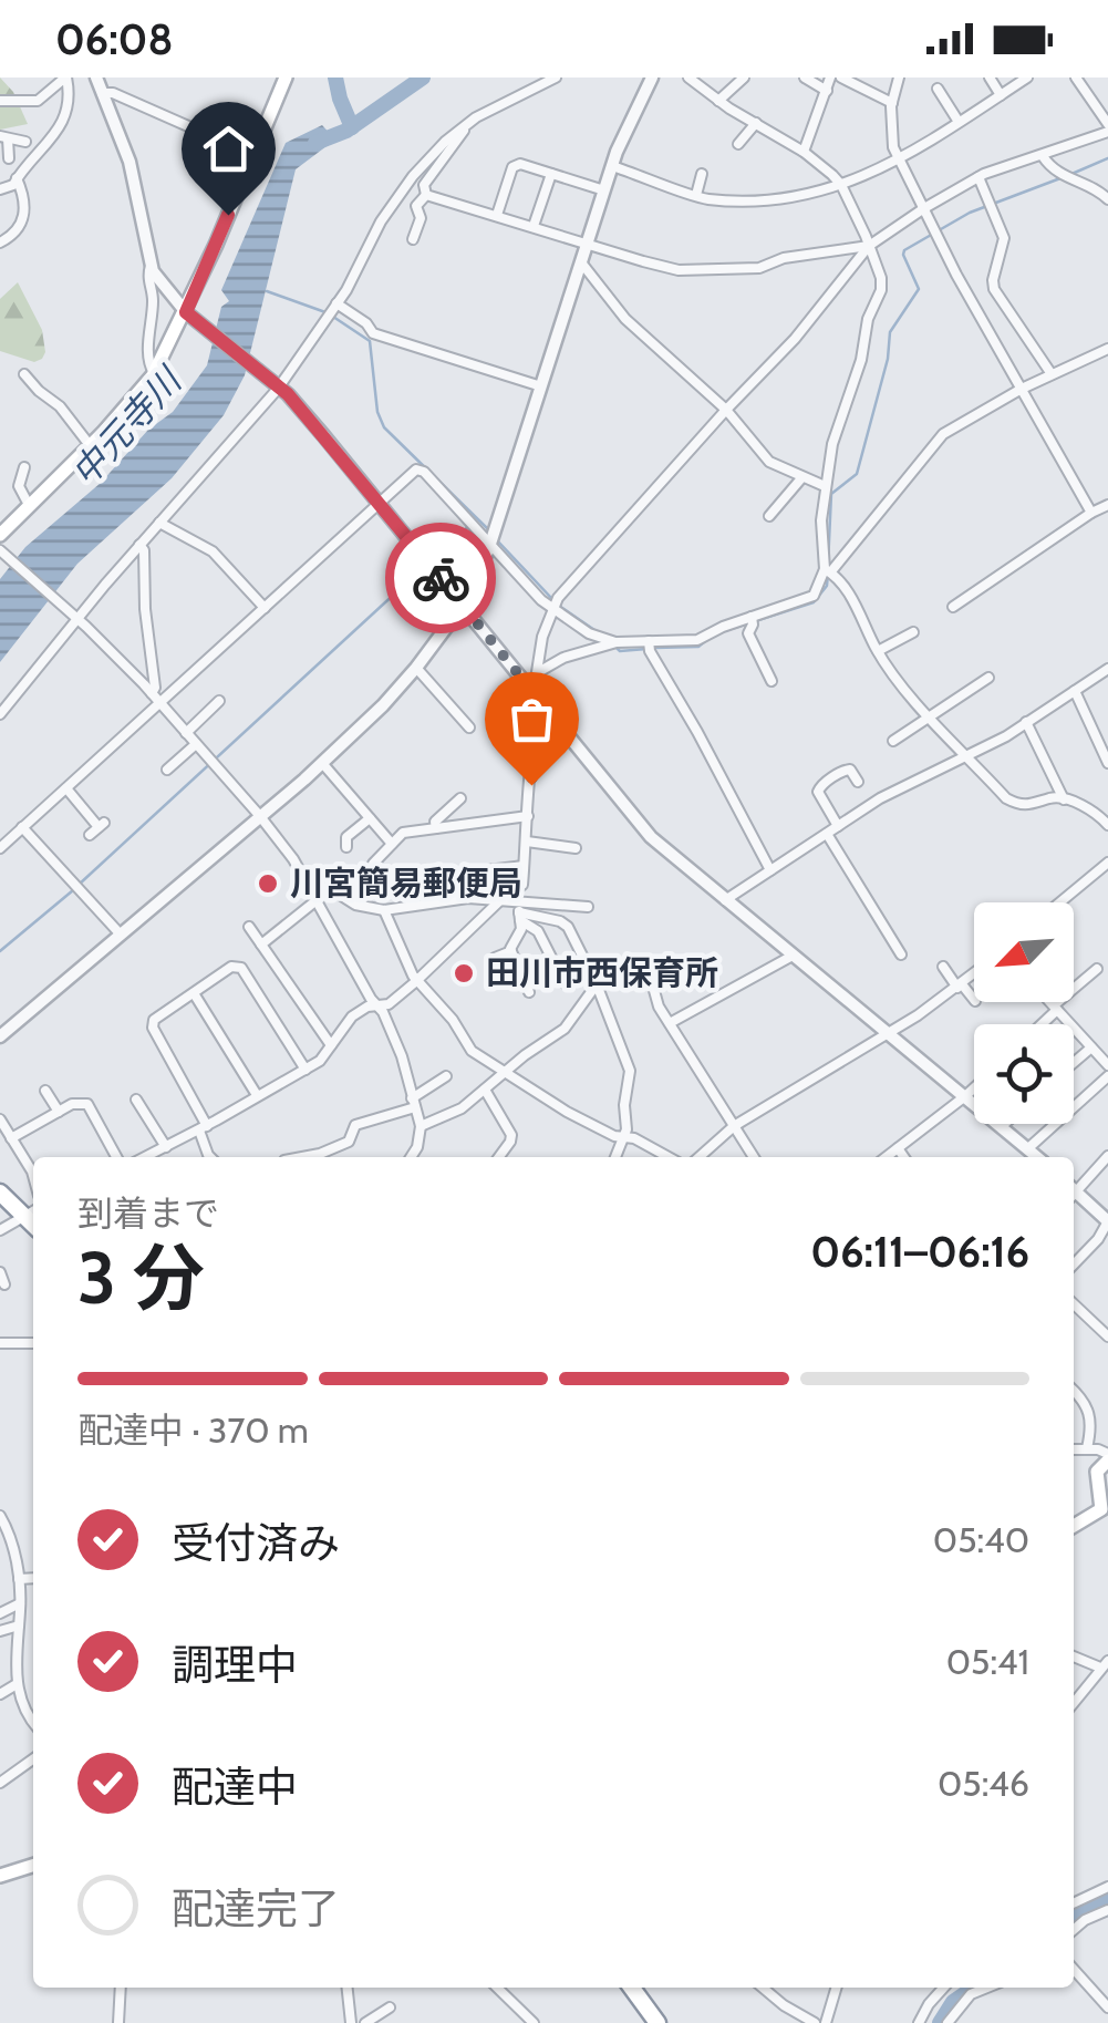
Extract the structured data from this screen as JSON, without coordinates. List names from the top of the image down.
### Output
{
  "water": ["中元寺川"],
  "places": ["川宮簡易郵便局", "田川市西保育所"],
  "north": "bottom left",
  "page": {
    "status": "06:08",
    "heading": ["3 分", "到着まで", "06:11–06:16"],
    "bar": "配達中 · 370 m",
    "list": [
      ["受付済み", "05:40"],
      ["調理中", "05:41"],
      ["配達中", "05:46"],
      "配達完了"
    ]
  }
}
